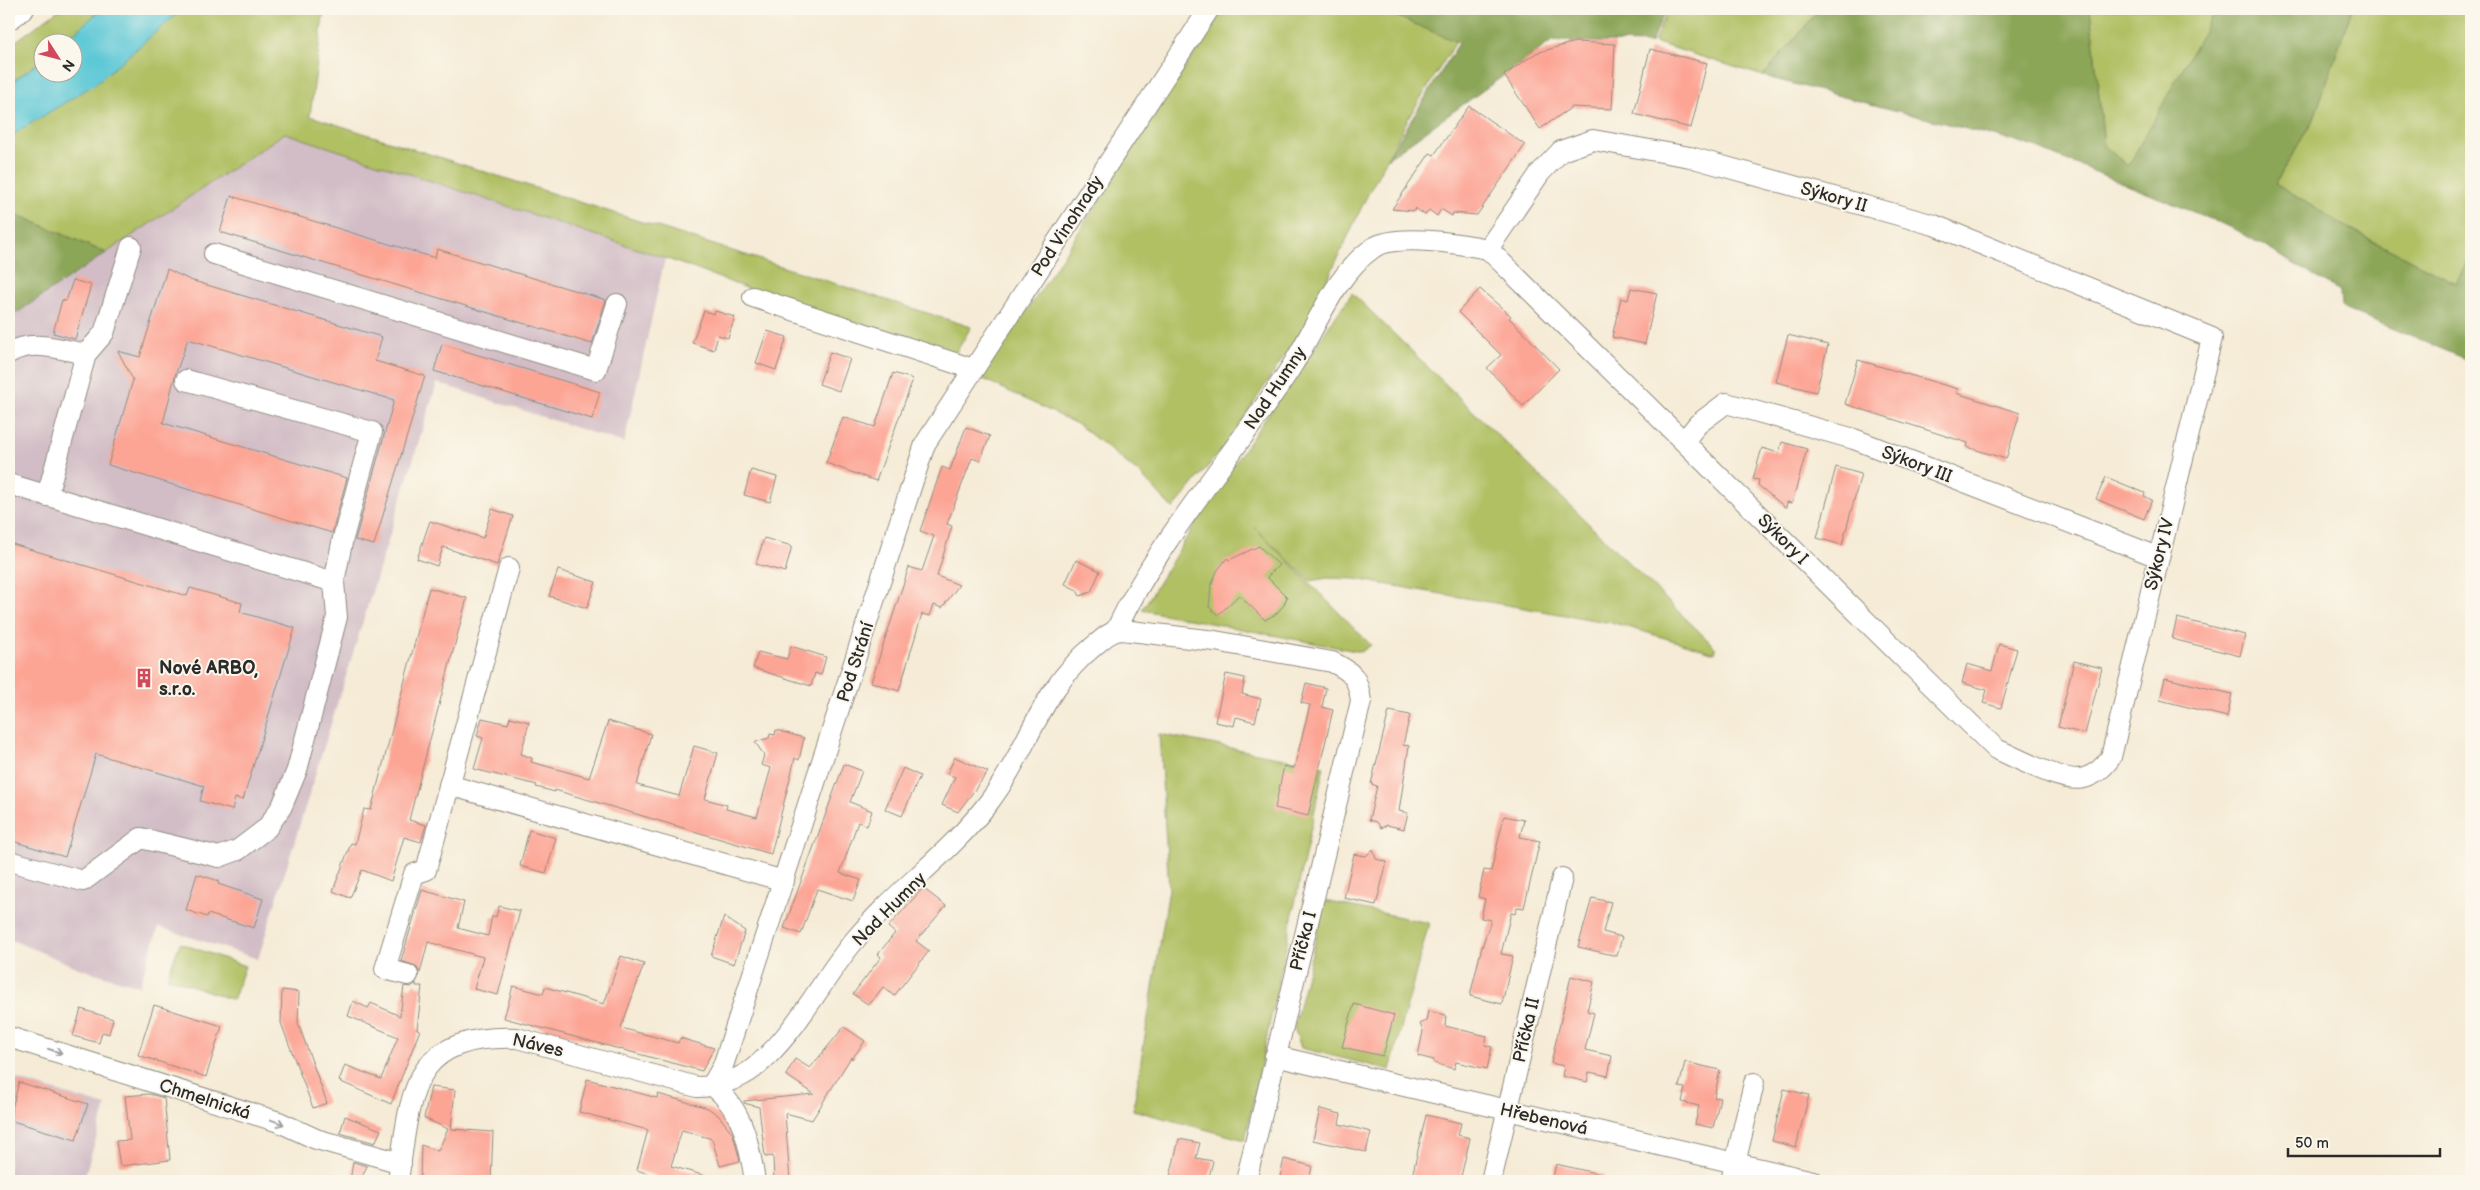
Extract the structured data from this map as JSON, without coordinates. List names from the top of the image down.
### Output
{
  "streets": {
    "street": [
      "Sýkory II",
      "Pod Vinohrady",
      "Nad Humny",
      "Sýkory III",
      "Sýkory I",
      "Sýkory IV",
      "Pod Strání",
      "Příčka I",
      "Příčka II",
      "Náves",
      "Chmelnická",
      "Hřebenová"
    ]
  },
  "crossings": [
    ["Sýkory II", "Nad Humny"],
    ["Sýkory II", "Sýkory I"],
    ["Sýkory II", "Sýkory IV"],
    ["Pod Vinohrady", "Pod Strání"],
    ["Nad Humny", "Sýkory I"],
    ["Nad Humny", "Pod Strání"],
    ["Nad Humny", "Příčka I"],
    ["Nad Humny", "Náves"],
    ["Sýkory III", "Sýkory I"],
    ["Sýkory III", "Sýkory IV"],
    ["Sýkory I", "Sýkory IV"],
    ["Pod Strání", "Náves"],
    ["Příčka I", "Hřebenová"],
    ["Příčka II", "Hřebenová"],
    ["Náves", "Chmelnická"]
  ],
  "one_way": ["Chmelnická"],
  "places": {
    "building": ["Nové ARBO, s.r.o."]
  },
  "scale_bar": "50 m",
  "north": "bottom right"
}
